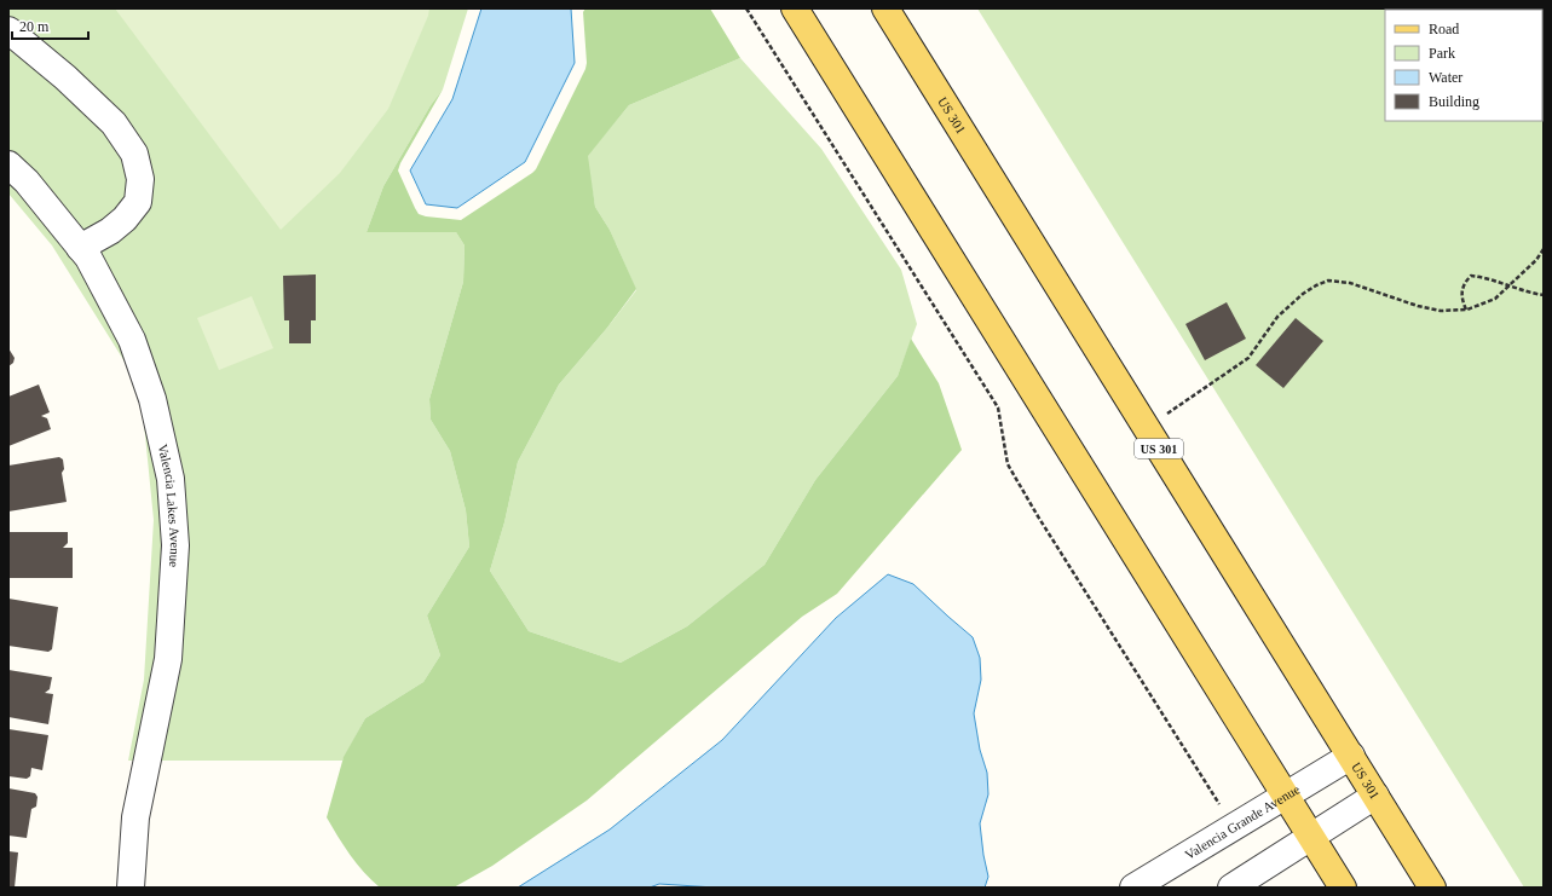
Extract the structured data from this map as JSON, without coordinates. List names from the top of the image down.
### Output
{
  "streets": {
    "main road": ["US 301"],
    "street": ["Valencia Lakes Avenue", "Valencia Grande Avenue"]
  },
  "crossings": [
    ["US 301", "Valencia Grande Avenue"]
  ],
  "legend": [
    "Road",
    "Park",
    "Water",
    "Building"
  ],
  "scale_bar": "20 m"
}
